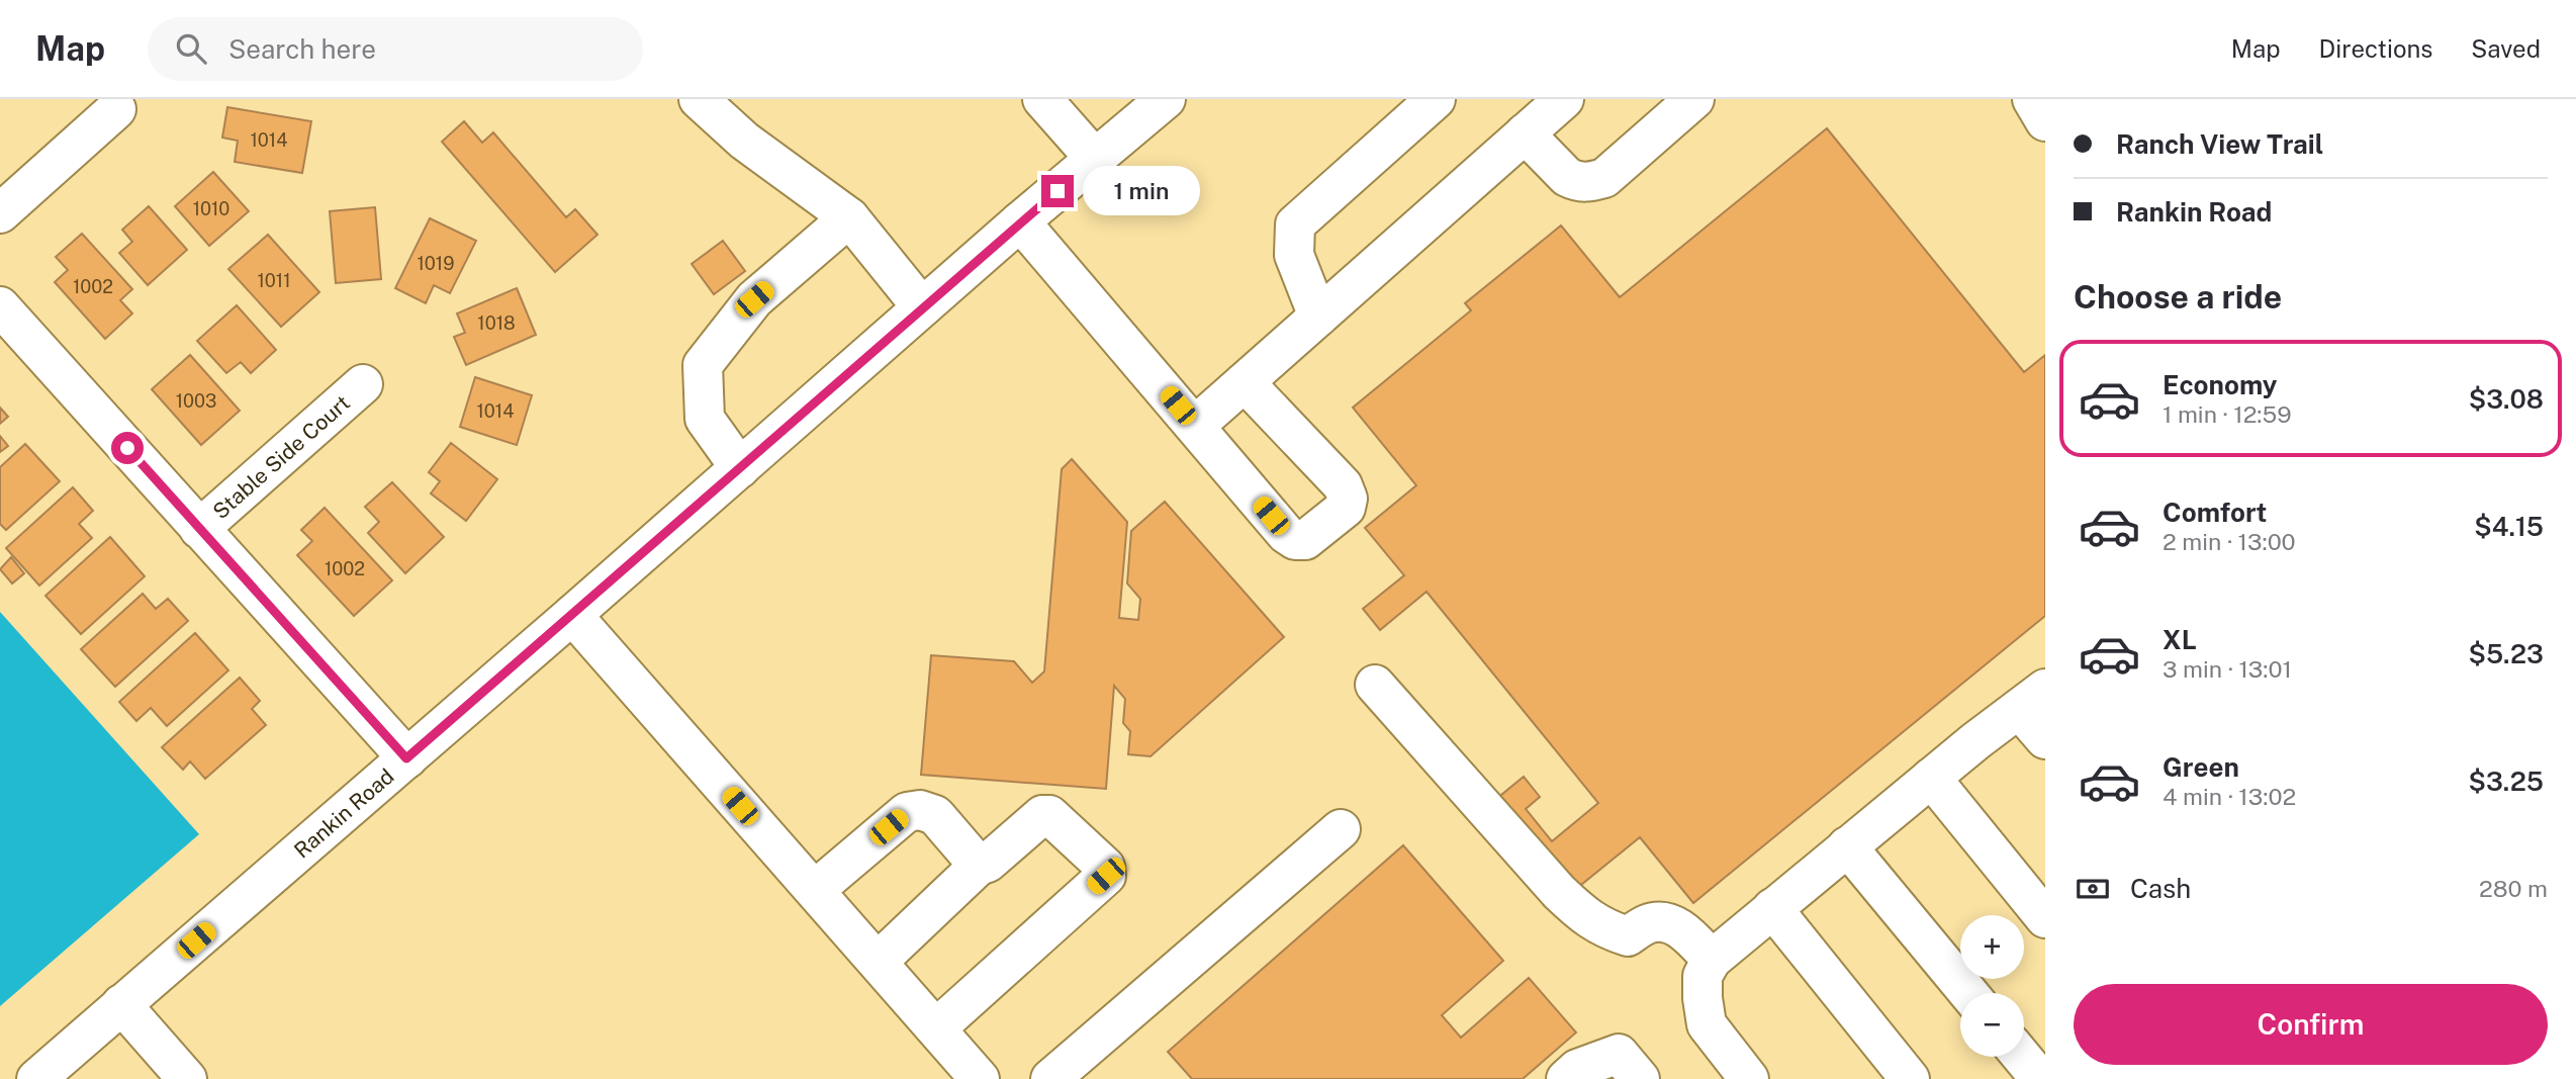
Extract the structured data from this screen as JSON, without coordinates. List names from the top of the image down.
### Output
{
  "streets": {
    "main road": ["Stable Side Court", "Rankin Road"]
  },
  "house_numbers": [
    "1014",
    "1010",
    "1019",
    "1011",
    "1002",
    "1018",
    "1003",
    "1014",
    "1002"
  ],
  "page": {
    "header": "Map",
    "search": "Search here",
    "nav": ["Map", "Directions", "Saved"],
    "banner": ["Ranch View Trail", "Rankin Road"],
    "bubble": "1 min",
    "heading": "Choose a ride",
    "list": [
      {
        "name": "Economy",
        "note": "1 min · 12:59",
        "value": "$3.08"
      },
      {
        "name": "Comfort",
        "note": "2 min · 13:00",
        "value": "$4.15"
      },
      {
        "name": "XL",
        "note": "3 min · 13:01",
        "value": "$5.23"
      },
      {
        "name": "Green",
        "note": "4 min · 13:02",
        "value": "$3.25"
      }
    ],
    "pay": ["Cash", "280 m"],
    "map_buttons": ["+", "−"],
    "buttons": "Confirm"
  }
}
